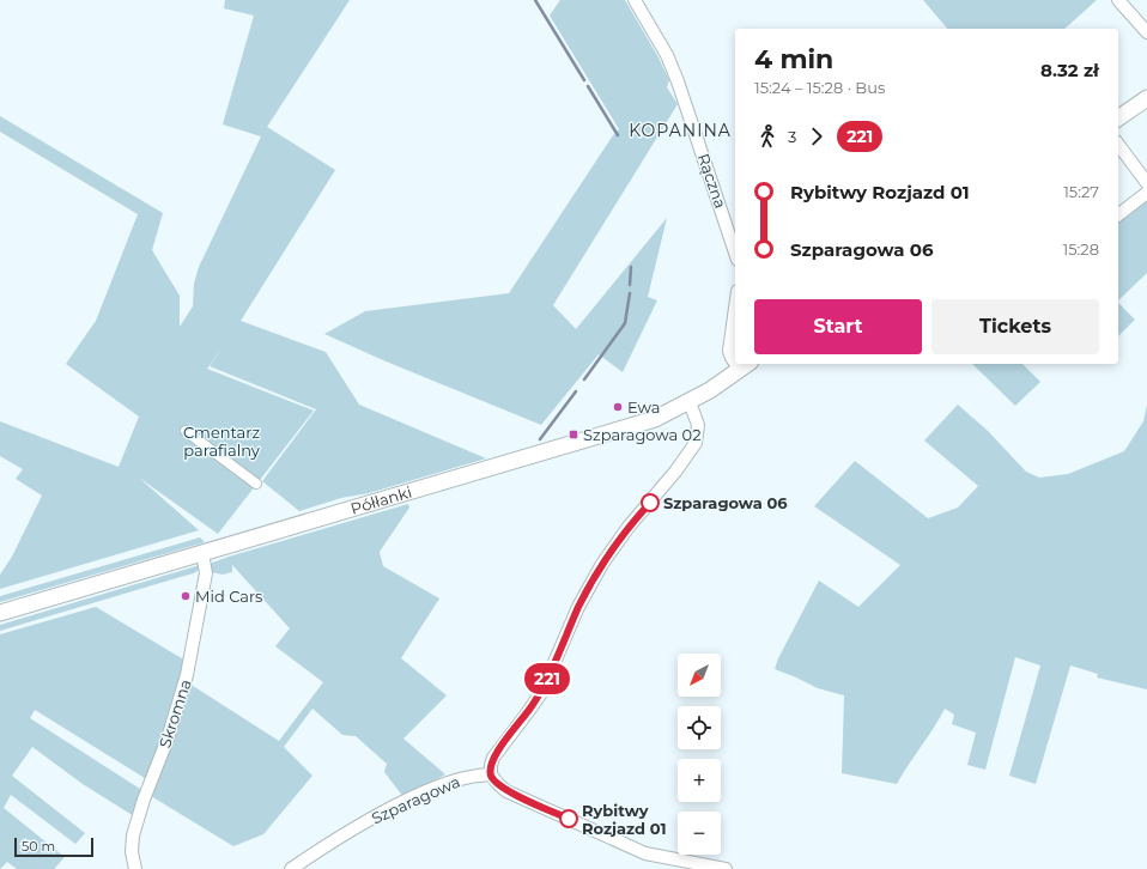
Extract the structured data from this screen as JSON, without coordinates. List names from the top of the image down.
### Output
{
  "streets": {
    "street": [
      "Rączna",
      "Półłanki",
      "Skromna",
      "Szparagowa"
    ]
  },
  "crossings": [
    ["Półłanki", "Skromna"]
  ],
  "districts": ["KOPANINA"],
  "parks": ["Cmentarz parafialny"],
  "places": {
    "other": [
      "Ewa",
      "Szparagowa 06",
      "Mid Cars",
      "Rybitwy Rozjazd 01"
    ],
    "transit": ["Szparagowa 02"]
  },
  "lines": ["bus line 221"],
  "scale_bar": "50 m",
  "north": "bottom left",
  "page": {
    "on_map": "221",
    "heading": ["4 min", "15:24 – 15:28 · Bus", "8.32 zł"],
    "legs": ["3", "221"],
    "list": [
      {
        "name": "Rybitwy Rozjazd 01",
        "value": "15:27"
      },
      {
        "name": "Szparagowa 06",
        "value": "15:28"
      }
    ],
    "buttons": ["Start", "Tickets"],
    "map_buttons": ["+", "−"],
    "scale": "50 m"
  }
}
